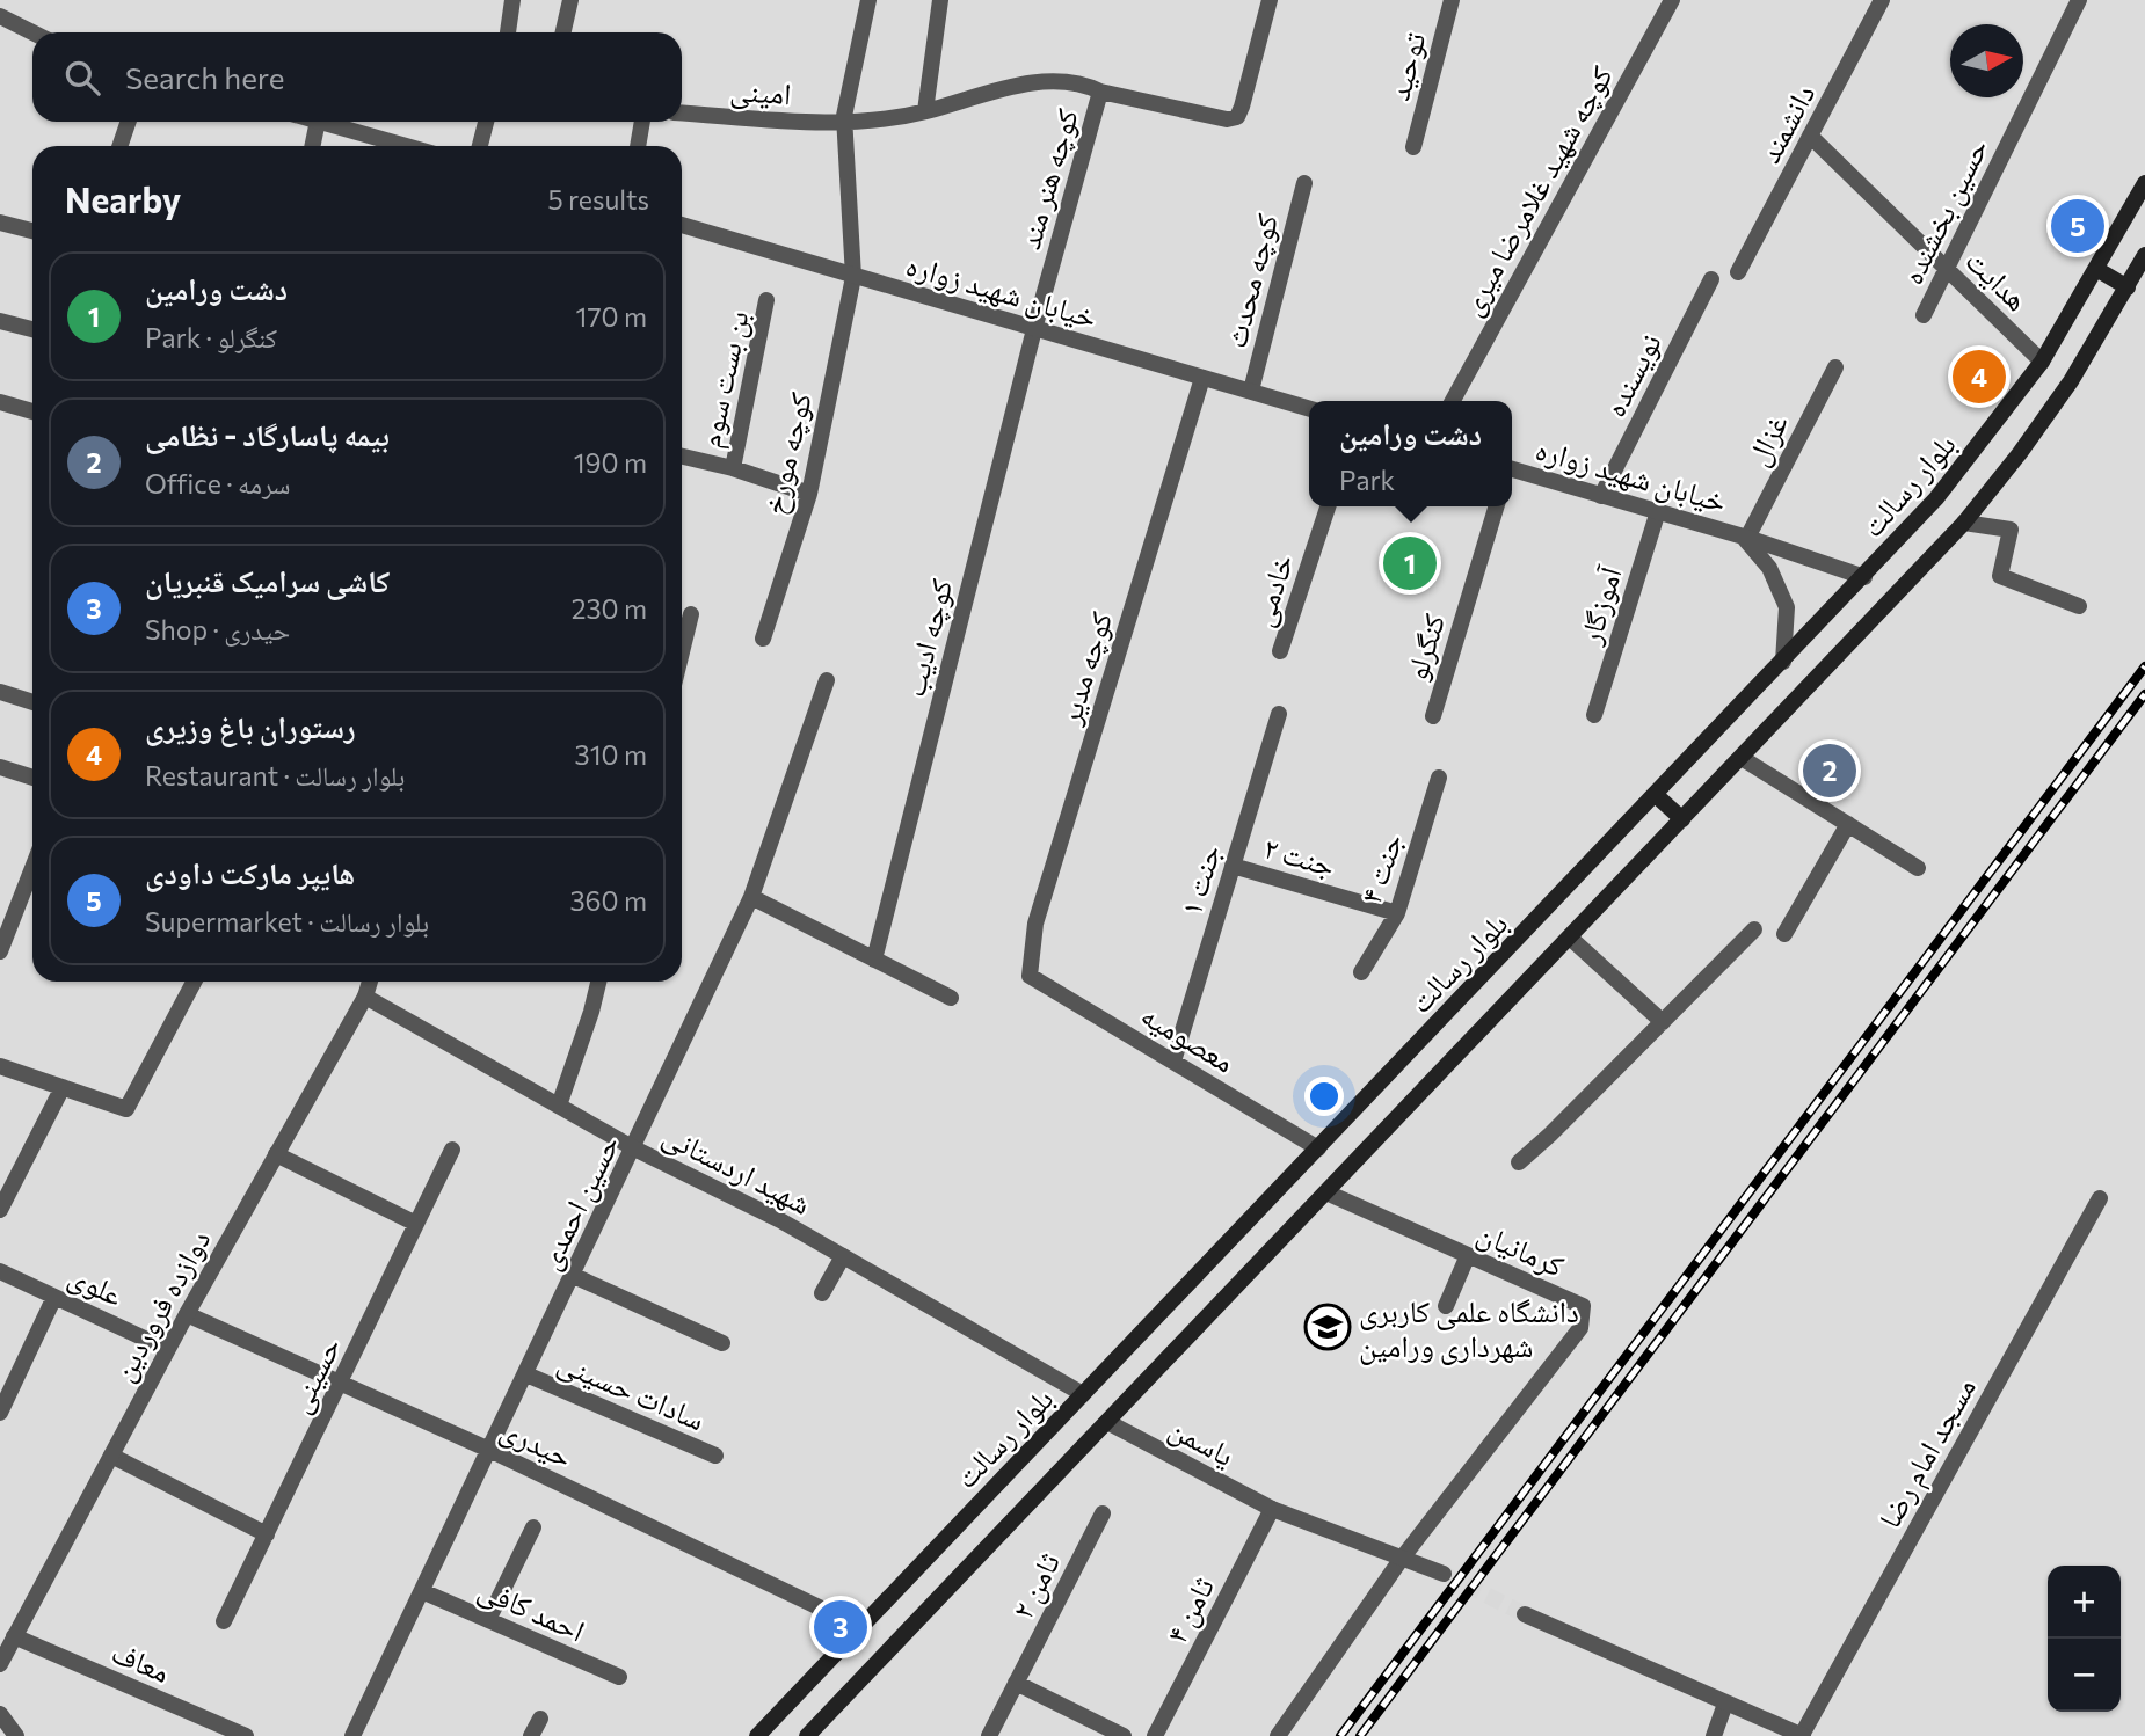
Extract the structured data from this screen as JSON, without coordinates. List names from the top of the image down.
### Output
{
  "streets": {
    "main road": ["بلوار رسالت"],
    "street": [
      "توحید",
      "امینی",
      "دانشمند",
      "کوچه هنر مند",
      "کوچه شهید غلامرضا میری",
      "حسین بخشنده",
      "هدایت",
      "کوچه محدث",
      "خیابان شهید زواره",
      "نویسنده",
      "بن بست سوم",
      "غزال",
      "کوچه مورخ",
      "خادمی",
      "آموزگار",
      "کوچه ادیب",
      "کنگرلو",
      "کوچه مدیر",
      "جنت ۲",
      "جنت ۴",
      "جنت ۱",
      "معصومیه",
      "شهید اردستانی",
      "حسین احمدی",
      "کرمانیان",
      "علوی",
      "دوازده فروردین",
      "حسینی",
      "سادات حسینی",
      "یاسمن",
      "حیدری",
      "مسجد امام رضا",
      "ثامن ۲",
      "احمد کافی",
      "ثامن ۴",
      "معاف"
    ]
  },
  "crossings": [
    ["امینی", "کوچه هنر مند"],
    ["امینی", "کوچه مورخ"],
    ["دانشمند", "هدایت"],
    ["کوچه هنر مند", "خیابان شهید زواره"],
    ["کوچه هنر مند", "کوچه ادیب"],
    ["حسین بخشنده", "هدایت"],
    ["هدایت", "بلوار رسالت"],
    ["کوچه محدث", "خیابان شهید زواره"],
    ["خیابان شهید زواره", "نویسنده"],
    ["خیابان شهید زواره", "غزال"],
    ["خیابان شهید زواره", "کوچه مورخ"],
    ["خیابان شهید زواره", "بلوار رسالت"],
    ["خیابان شهید زواره", "آموزگار"],
    ["خیابان شهید زواره", "کوچه ادیب"],
    ["خیابان شهید زواره", "کوچه مدیر"],
    ["بلوار رسالت", "معصومیه"],
    ["بلوار رسالت", "شهید اردستانی"],
    ["بلوار رسالت", "حیدری"],
    ["کوچه مدیر", "معصومیه"],
    ["جنت ۲", "جنت ۴"],
    ["جنت ۲", "جنت ۱"],
    ["جنت ۱", "معصومیه"],
    ["شهید اردستانی", "حسین احمدی"],
    ["شهید اردستانی", "دوازده فروردین"],
    ["حسین احمدی", "سادات حسینی"],
    ["حسین احمدی", "حیدری"],
    ["حسین احمدی", "احمد کافی"],
    ["کرمانیان", "یاسمن"],
    ["علوی", "دوازده فروردین"],
    ["دوازده فروردین", "حیدری"],
    ["دوازده فروردین", "معاف"],
    ["حسینی", "حیدری"],
    ["یاسمن", "ثامن ۴"]
  ],
  "places": {
    "school or university": ["دانشگاه علمی کاربری شهرداری ورامین"]
  },
  "north": "right",
  "page": {
    "search": "Search here",
    "heading": ["Nearby", "5 results"],
    "pins": [
      "5",
      "4",
      "1",
      "2",
      "3"
    ],
    "list": [
      {
        "mark": "1",
        "name": "دشت ورامین",
        "note": "Park · کنگرلو",
        "value": "170 m"
      },
      {
        "mark": "2",
        "name": "بیمه پاسارگاد - نظامی",
        "note": "Office · سرمه",
        "value": "190 m"
      },
      {
        "mark": "3",
        "name": "کاشی سرامیک قنبریان",
        "note": "Shop · حیدری",
        "value": "230 m"
      },
      {
        "mark": "4",
        "name": "رستوران باغ وزیری",
        "note": "Restaurant · بلوار رسالت",
        "value": "310 m"
      },
      {
        "mark": "5",
        "name": "هایپر مارکت داودی",
        "note": "Supermarket · بلوار رسالت",
        "value": "360 m"
      }
    ],
    "popup": ["دشت ورامین", "Park"],
    "map_buttons": ["+", "−"]
  }
}
